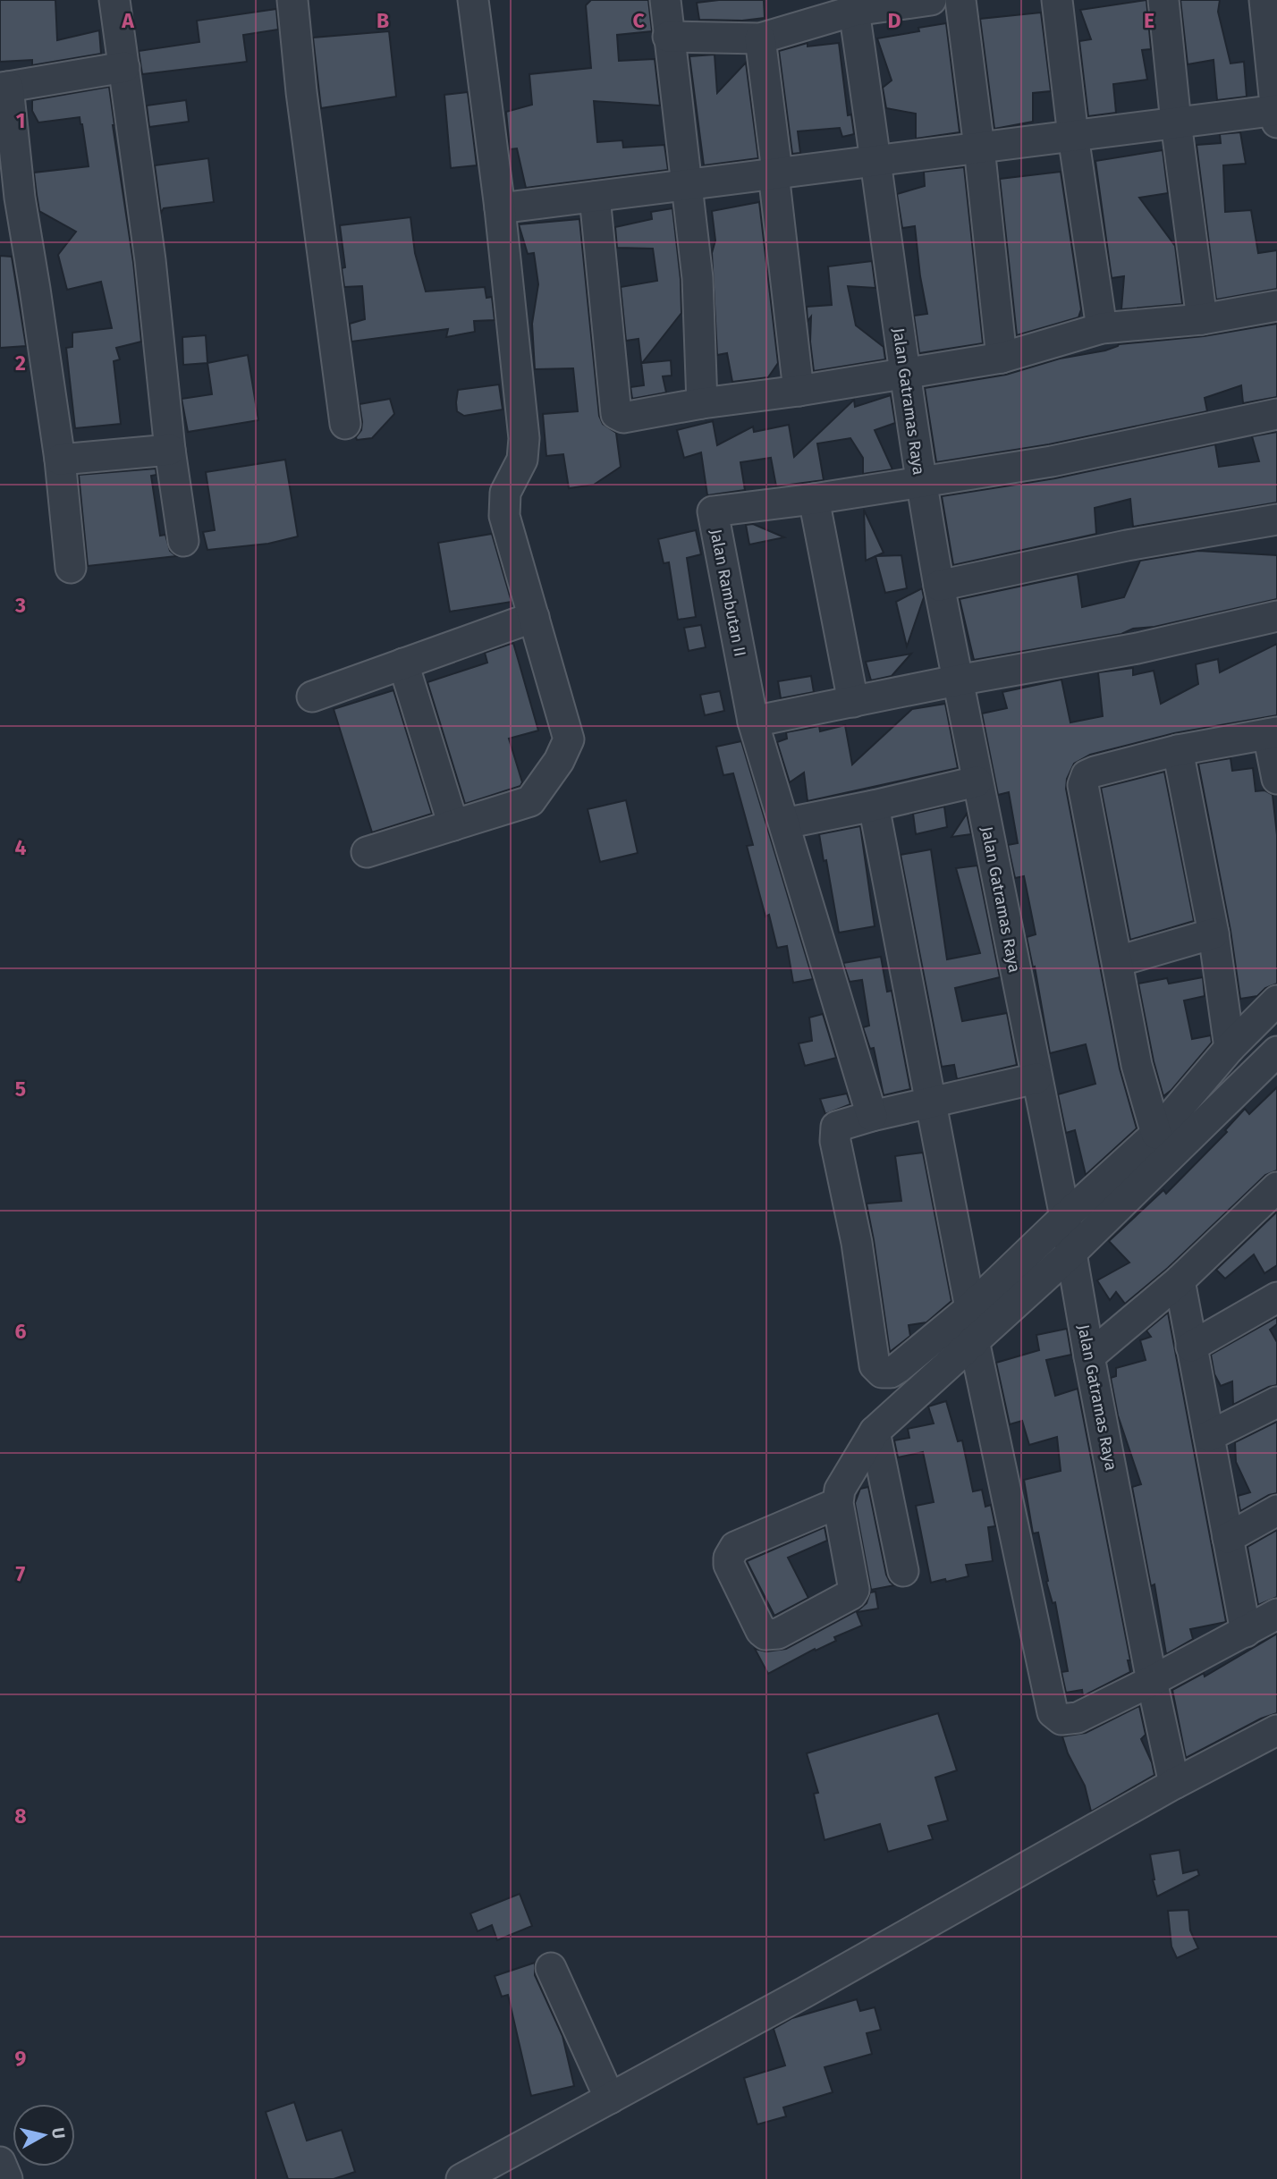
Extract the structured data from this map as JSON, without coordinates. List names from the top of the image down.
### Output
{
  "streets": {
    "street": ["Jalan Gatramas Raya", "Jalan Rambutan II"]
  },
  "crossings": [
    ["Jalan Gatramas Raya", "Jalan Rambutan II"]
  ],
  "north": "right",
  "grid": {
    "columns": [
      "A",
      "B",
      "C",
      "D",
      "E"
    ],
    "rows": [
      "1",
      "2",
      "3",
      "4",
      "5",
      "6",
      "7",
      "8",
      "9"
    ]
  }
}
